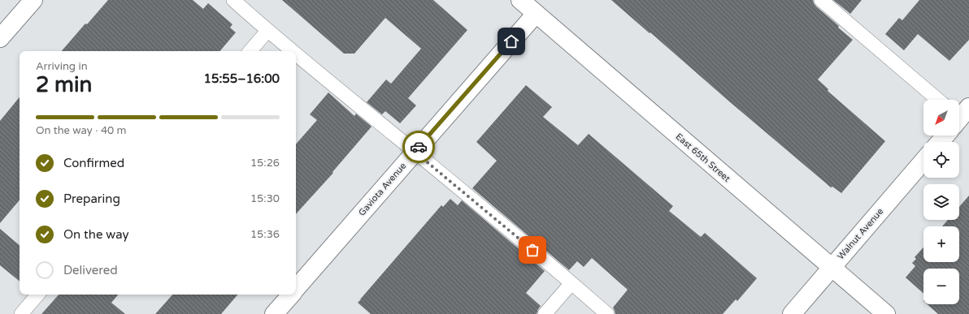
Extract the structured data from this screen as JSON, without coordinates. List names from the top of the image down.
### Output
{
  "streets": {
    "street": ["East 65th Street", "Gaviota Avenue", "Walnut Avenue"]
  },
  "crossings": [
    ["East 65th Street", "Gaviota Avenue"],
    ["East 65th Street", "Walnut Avenue"]
  ],
  "north": "bottom left",
  "page": {
    "heading": ["2 min", "Arriving in", "15:55–16:00"],
    "map_buttons": ["+", "−"],
    "bar": "On the way · 40 m",
    "list": [
      ["Confirmed", "15:26"],
      ["Preparing", "15:30"],
      ["On the way", "15:36"],
      "Delivered"
    ]
  }
}
